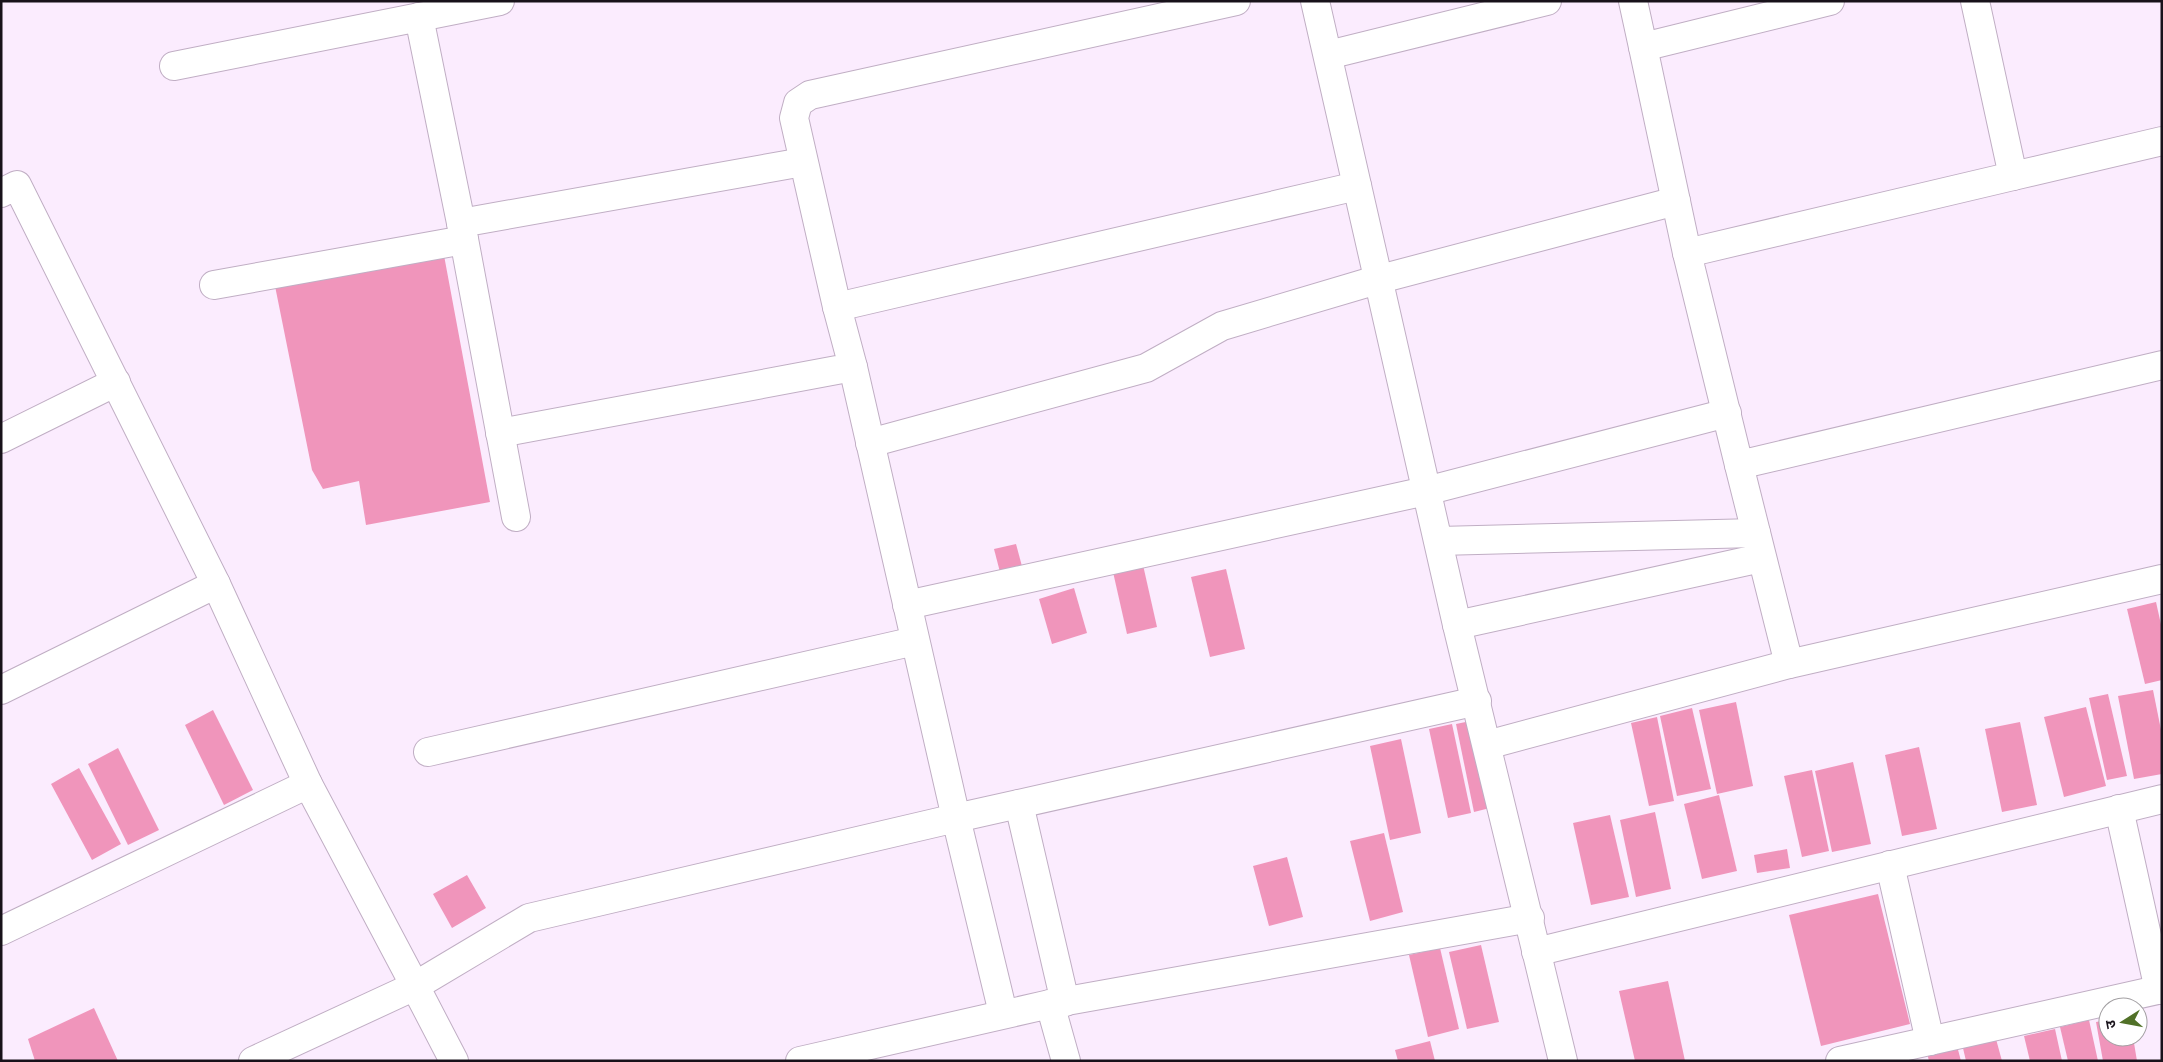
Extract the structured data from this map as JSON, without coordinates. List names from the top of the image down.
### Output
{
  "north": "left"
}
